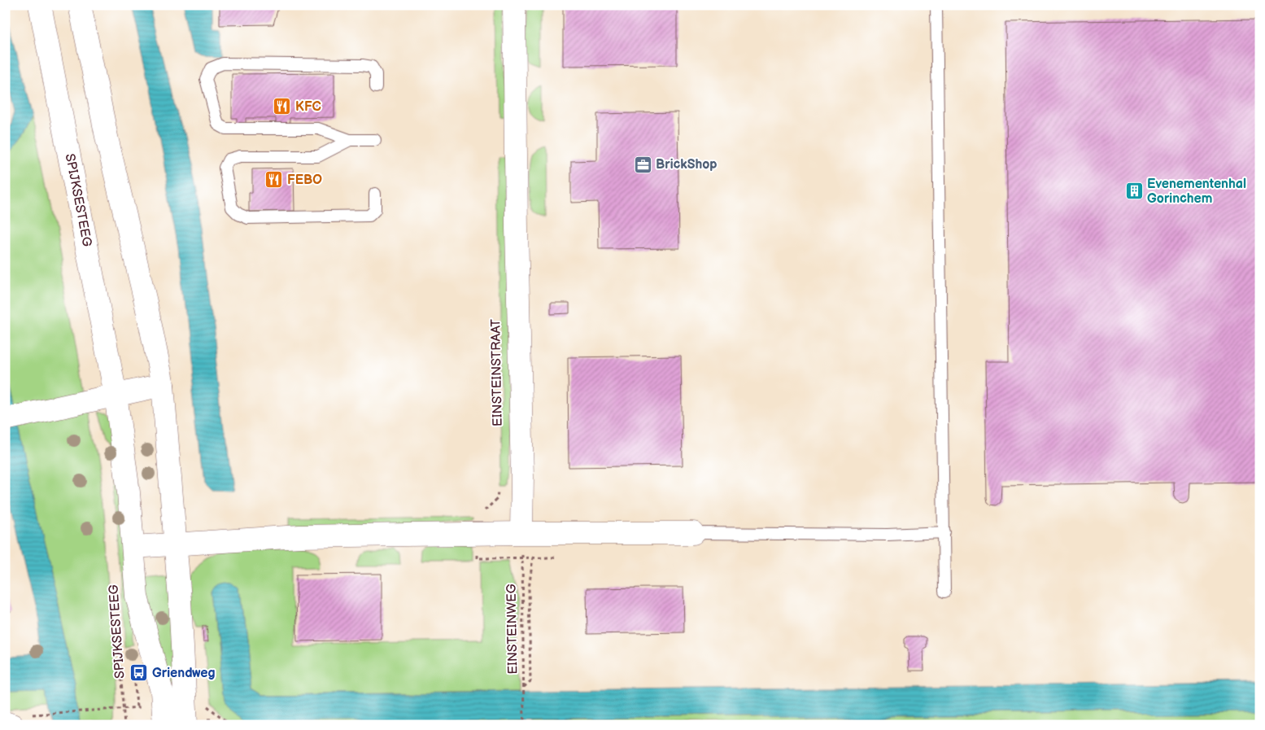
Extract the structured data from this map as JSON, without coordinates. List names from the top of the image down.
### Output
{
  "streets": {
    "main road": ["SPIJKSESTEEG", "EINSTEINSTRAAT"],
    "path": ["EINSTEINWEG"]
  },
  "crossings": [
    ["EINSTEINSTRAAT", "EINSTEINWEG"]
  ],
  "places": {
    "restaurant": ["KFC", "FEBO"],
    "office": ["BrickShop"],
    "building": ["Evenementenhal Gorinchem"],
    "bus stop": ["Griendweg"]
  }
}
